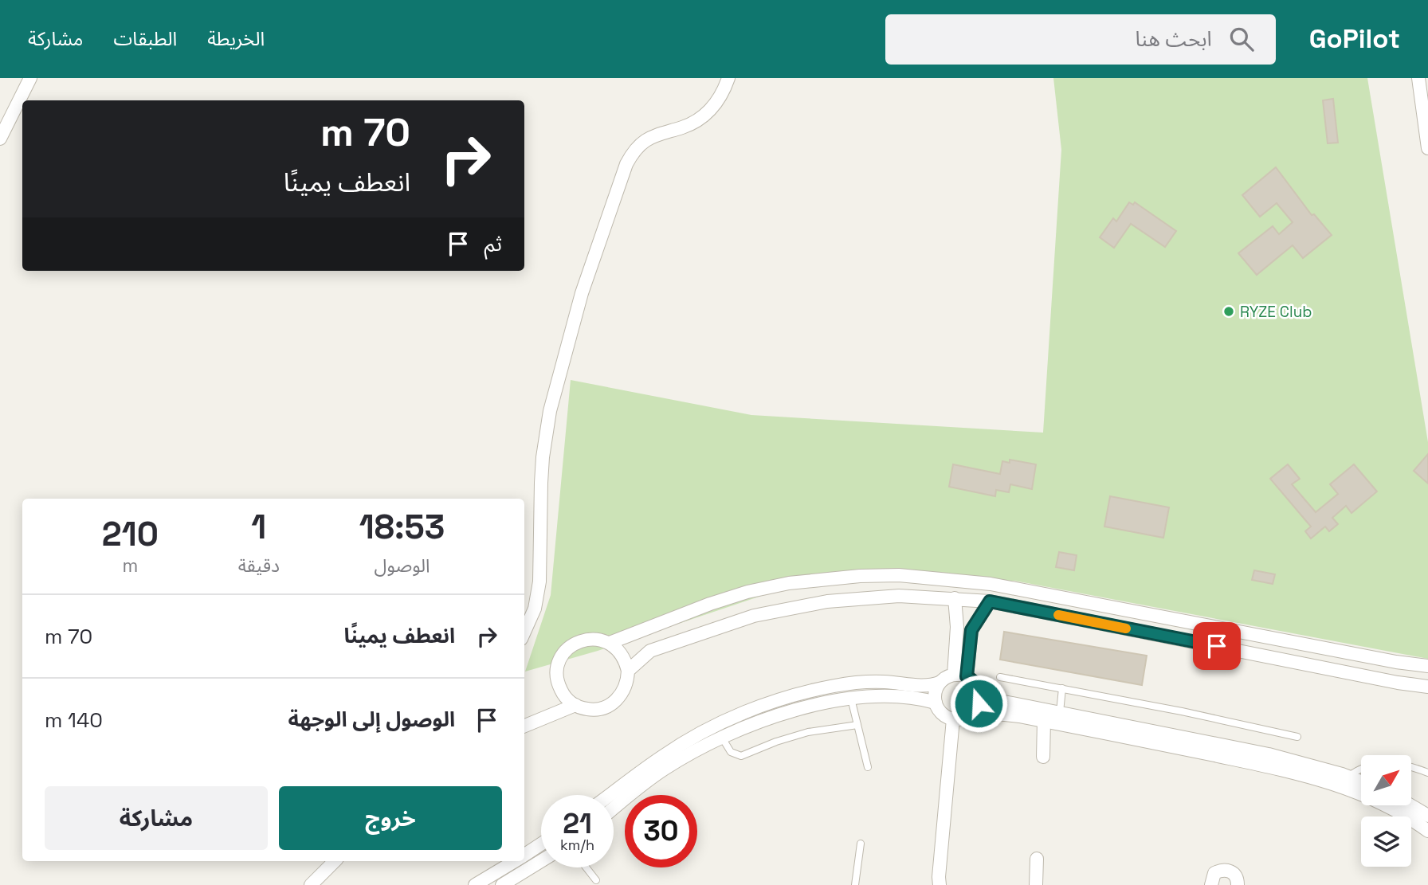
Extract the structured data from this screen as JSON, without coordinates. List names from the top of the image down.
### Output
{
  "places": ["RYZE Club"],
  "north": "top right",
  "page": {
    "header": "GoPilot",
    "search": "ابحث هنا",
    "nav": ["الخريطة", "الطبقات", "مشاركة"],
    "turn": ["70 m", "انعطف يمينًا"],
    "then": "ثم",
    "eta": [
      "18:53",
      "الوصول",
      "1",
      "دقيقة",
      "210",
      "m"
    ],
    "list": [
      {
        "name": "انعطف يمينًا",
        "value": "70 m"
      },
      {
        "name": "الوصول إلى الوجهة",
        "value": "140 m"
      }
    ],
    "buttons": ["خروج", "مشاركة"],
    "speed": "21 km/h",
    "limit": "30"
  }
}
